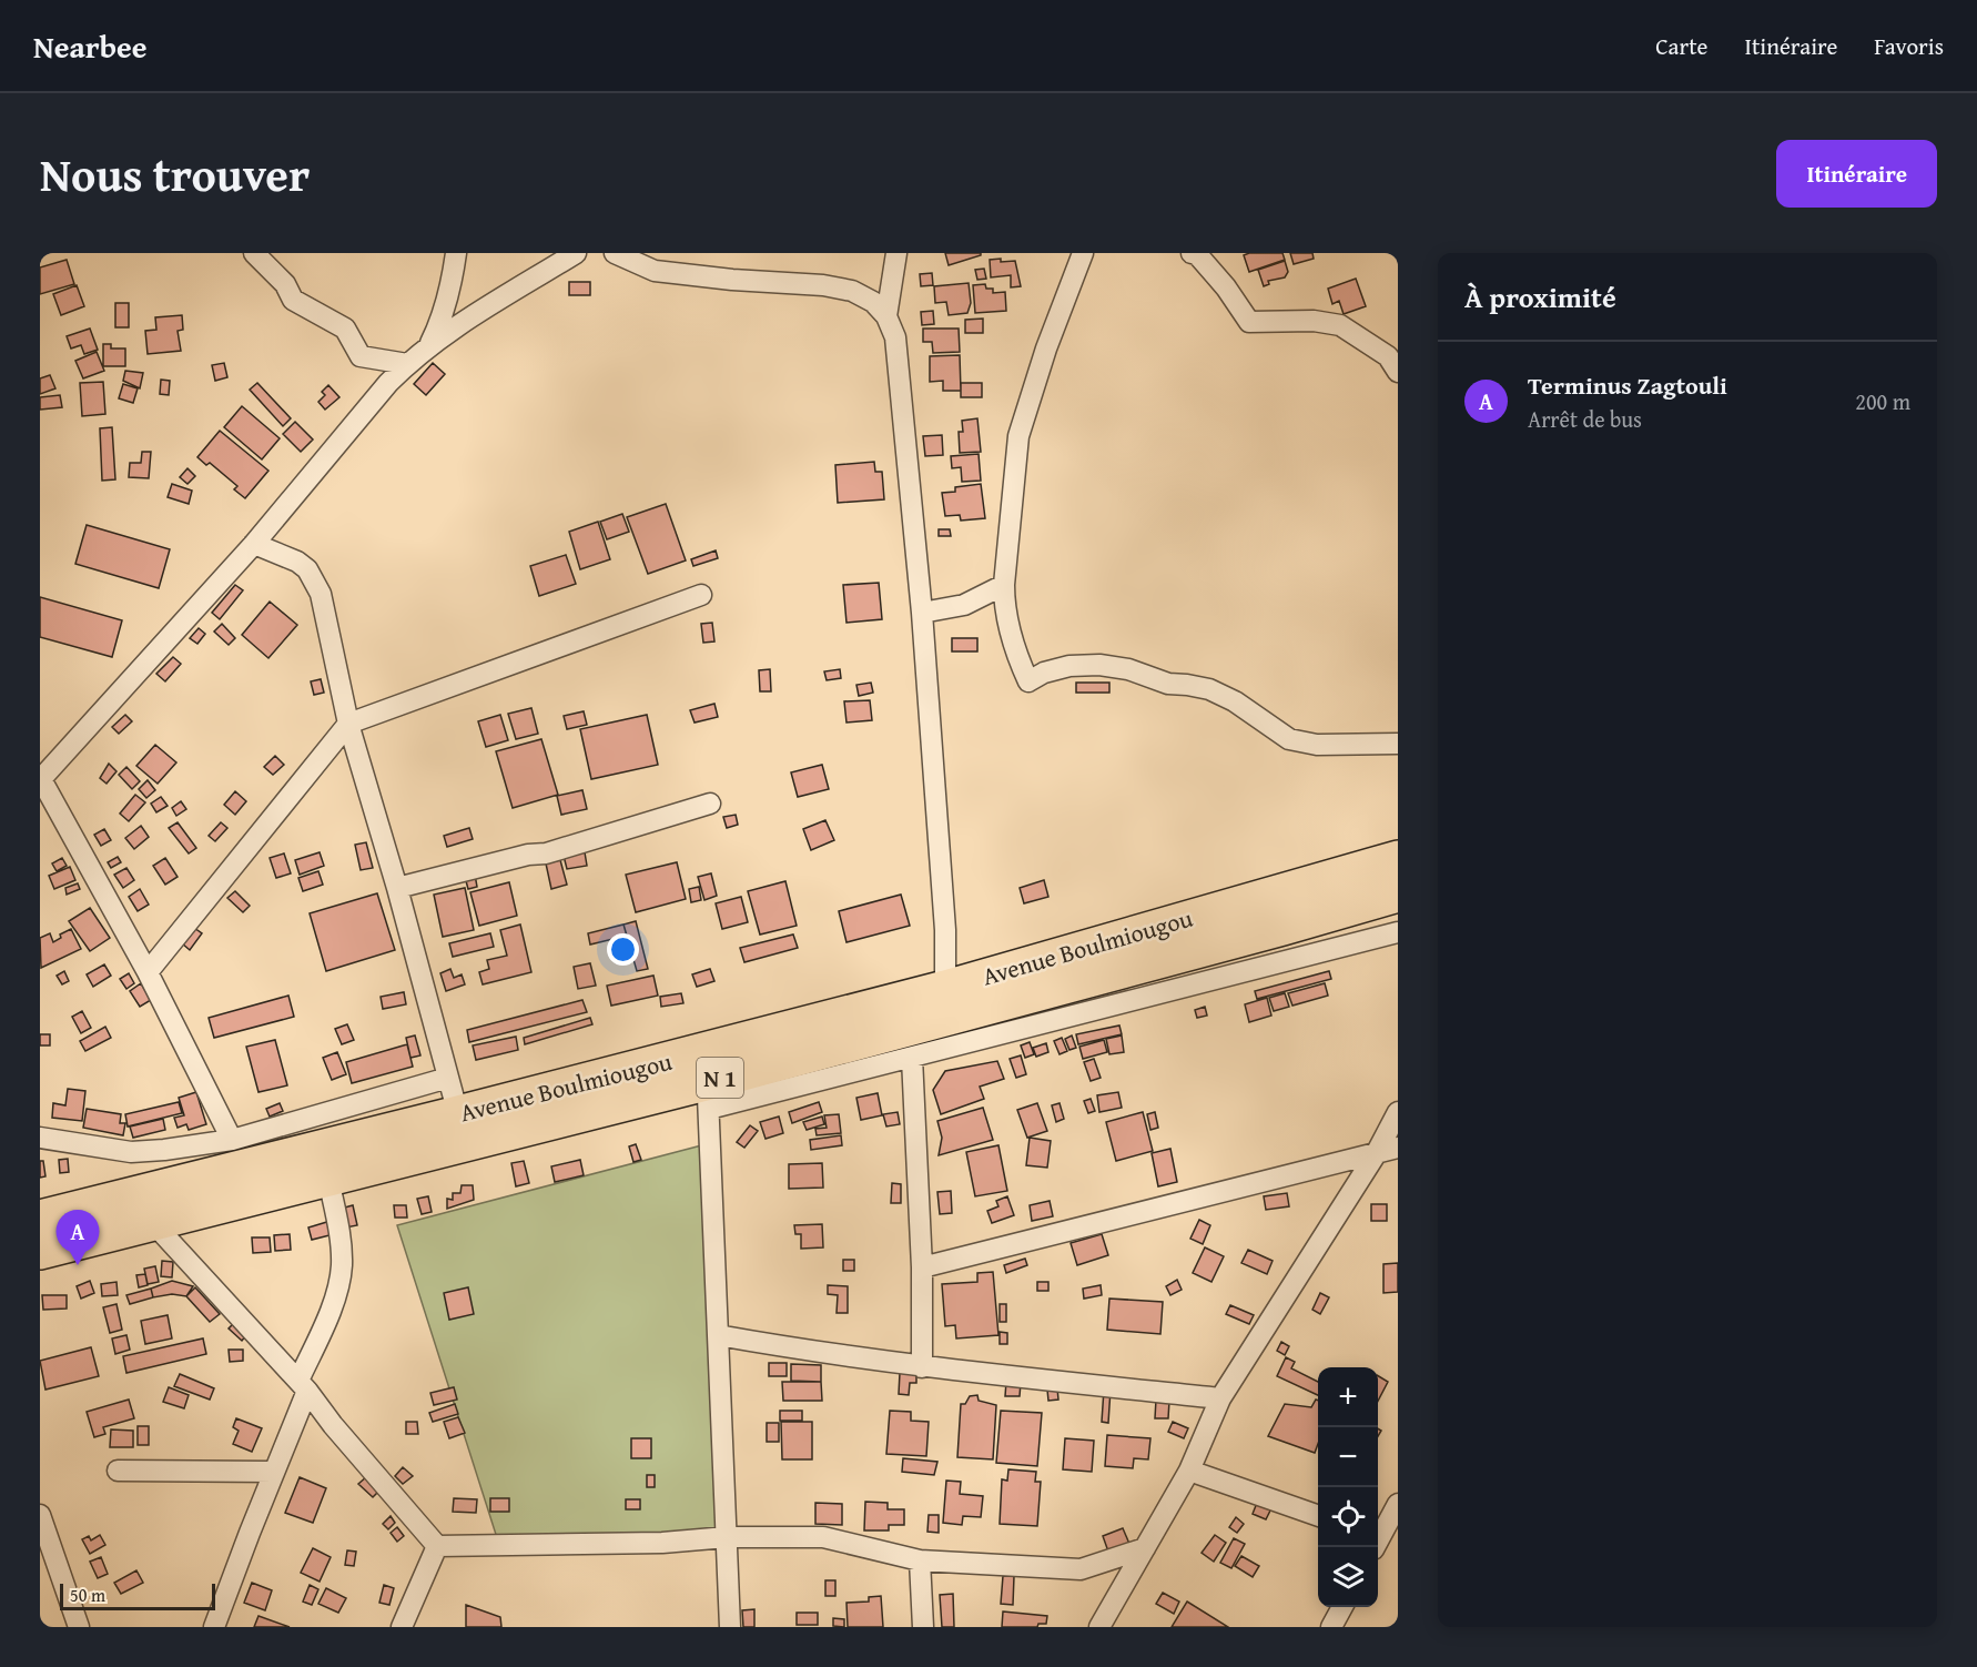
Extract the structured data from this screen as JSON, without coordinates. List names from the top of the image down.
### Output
{
  "streets": {
    "highway": ["Avenue Boulmiougou", "N 1"]
  },
  "scale_bar": "50 m",
  "page": {
    "header": "Nearbee",
    "nav": ["Carte", "Itinéraire", "Favoris"],
    "title": "Nous trouver",
    "buttons": "Itinéraire",
    "heading": "À proximité",
    "list": [
      {
        "mark": "A",
        "name": "Terminus Zagtouli",
        "note": "Arrêt de bus",
        "value": "200 m"
      }
    ],
    "pins": "A",
    "map_buttons": ["+", "−"],
    "scale": "50 m"
  }
}
